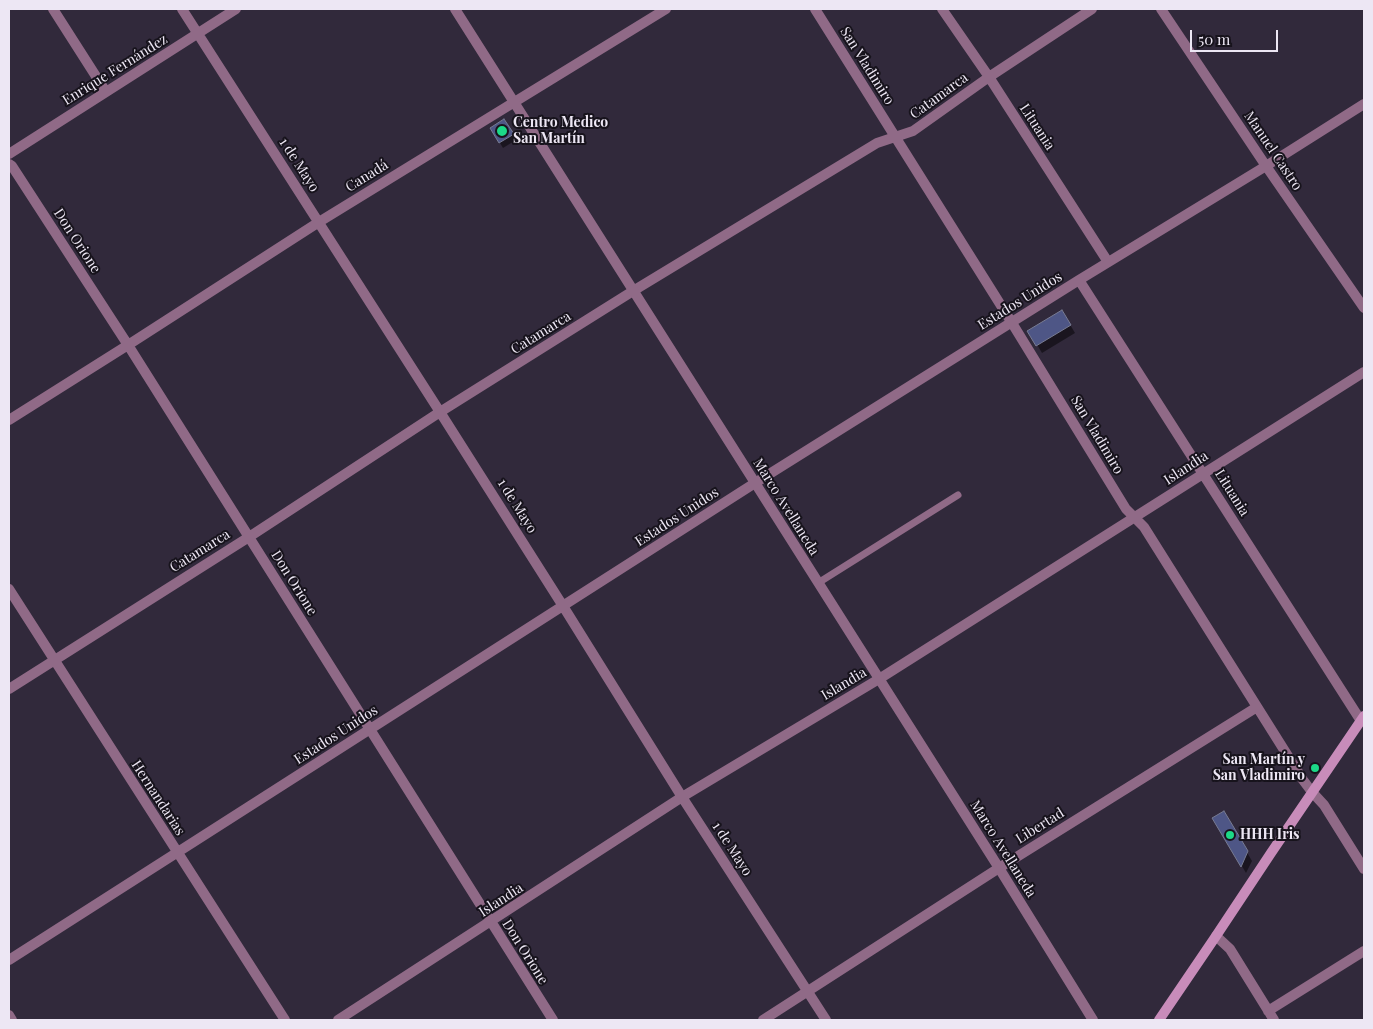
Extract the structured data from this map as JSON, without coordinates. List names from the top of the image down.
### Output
{
  "streets": {
    "street": [
      "San Vladimiro",
      "Enrique Fernández",
      "Catamarca",
      "Lituania",
      "Manuel Castro",
      "1 de Mayo",
      "Canadá",
      "Don Orione",
      "Estados Unidos",
      "Islandia",
      "Marco Avellaneda",
      "Hernandarias",
      "Libertad"
    ]
  },
  "crossings": [
    ["San Vladimiro", "Catamarca"],
    ["San Vladimiro", "Estados Unidos"],
    ["San Vladimiro", "Islandia"],
    ["San Vladimiro", "Libertad"],
    ["Enrique Fernández", "1 de Mayo"],
    ["Catamarca", "Lituania"],
    ["Catamarca", "1 de Mayo"],
    ["Catamarca", "Don Orione"],
    ["Catamarca", "Marco Avellaneda"],
    ["Catamarca", "Hernandarias"],
    ["Lituania", "Estados Unidos"],
    ["Lituania", "Islandia"],
    ["Manuel Castro", "Estados Unidos"],
    ["1 de Mayo", "Canadá"],
    ["1 de Mayo", "Estados Unidos"],
    ["1 de Mayo", "Islandia"],
    ["1 de Mayo", "Libertad"],
    ["Canadá", "Don Orione"],
    ["Canadá", "Marco Avellaneda"],
    ["Don Orione", "Estados Unidos"],
    ["Don Orione", "Islandia"],
    ["Estados Unidos", "Marco Avellaneda"],
    ["Estados Unidos", "Hernandarias"],
    ["Islandia", "Marco Avellaneda"],
    ["Marco Avellaneda", "Libertad"]
  ],
  "places": ["Centro Medico San Martín", "San Martín y San Vladimiro", "HHH Iris"],
  "scale_bar": "50 m"
}
